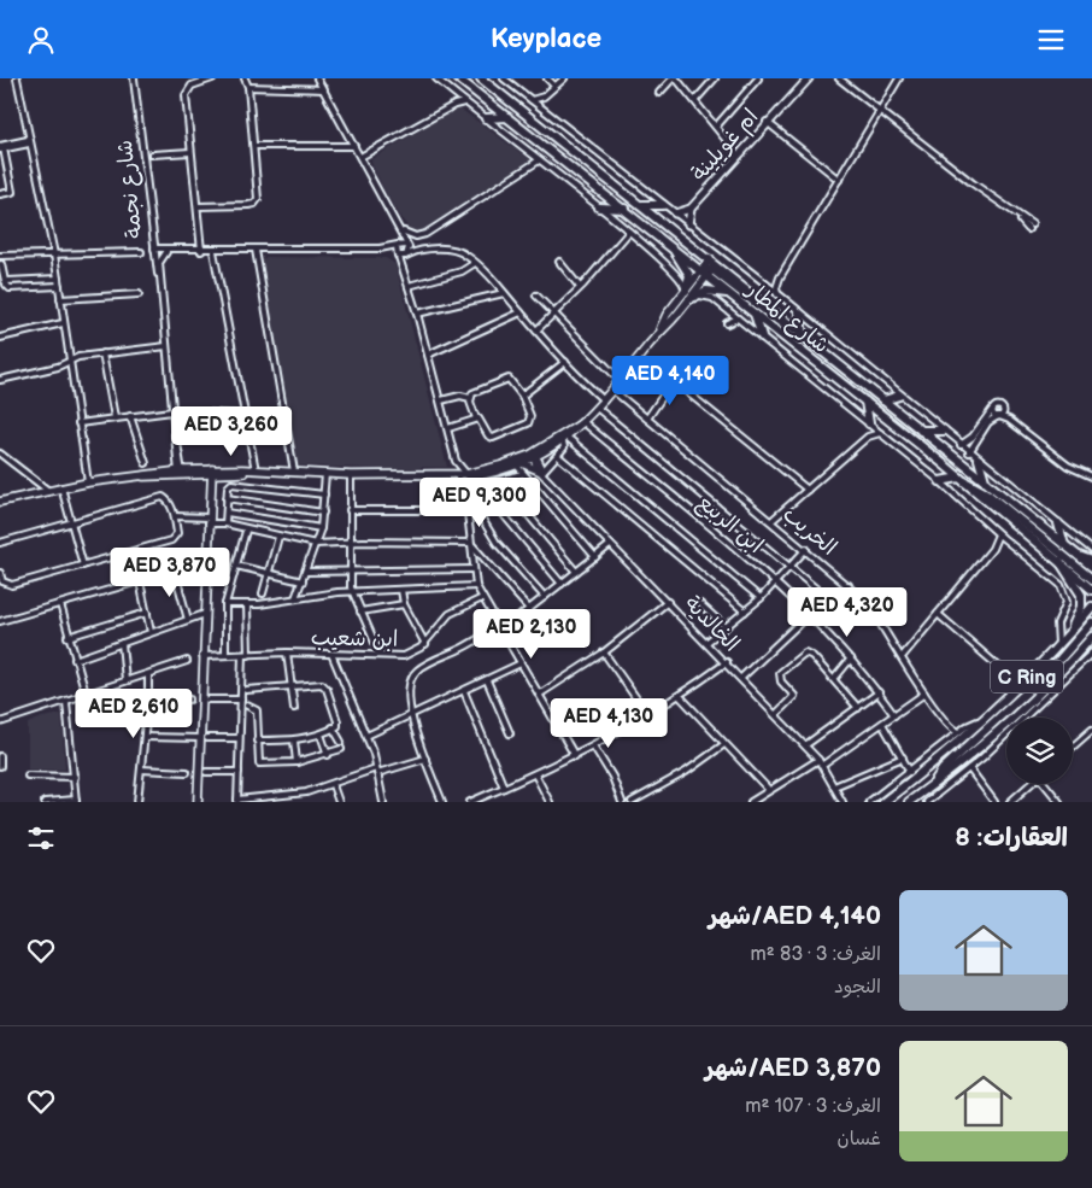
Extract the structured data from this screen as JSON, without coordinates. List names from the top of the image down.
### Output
{
  "streets": {
    "main road": ["شارع المطار", "C Ring"],
    "street": [
      "ام غويلينة",
      "شارع نجمة",
      "ابن الربيع",
      "الخريب",
      "الخالدية",
      "ابن شعيب"
    ]
  },
  "crossings": [
    ["ام غويلينة", "شارع المطار"],
    ["شارع المطار", "C Ring"]
  ],
  "page": {
    "header": "Keyplace",
    "price": [
      "AED 4,140",
      "AED 3,260",
      "AED 9,300",
      "AED 3,870",
      "AED 4,320",
      "AED 2,130",
      "AED 2,610",
      "AED 4,130"
    ],
    "heading": "العقارات: 8",
    "list": [
      {
        "name": "AED 4,140/شهر",
        "note": "الغرف: 3 · 83 m² · النجود"
      },
      {
        "name": "AED 3,870/شهر",
        "note": "الغرف: 3 · 107 m² · غسان"
      }
    ]
  }
}
